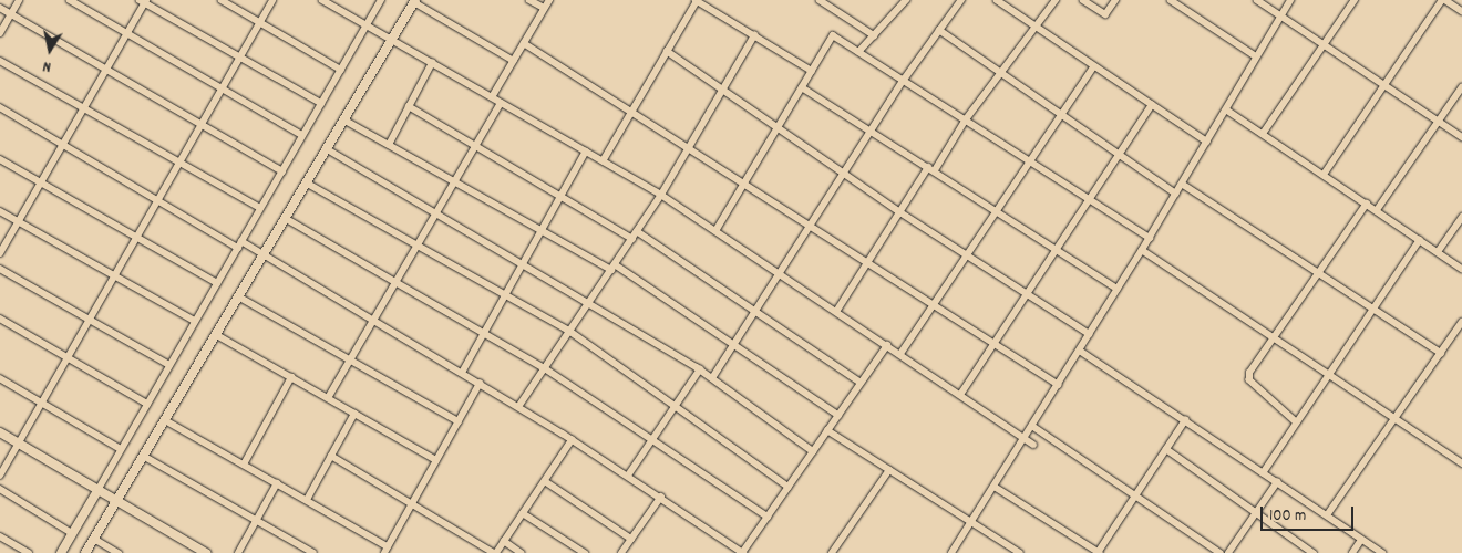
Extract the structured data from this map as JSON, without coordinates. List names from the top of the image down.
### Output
{
  "scale_bar": "100 m",
  "north": "bottom"
}
